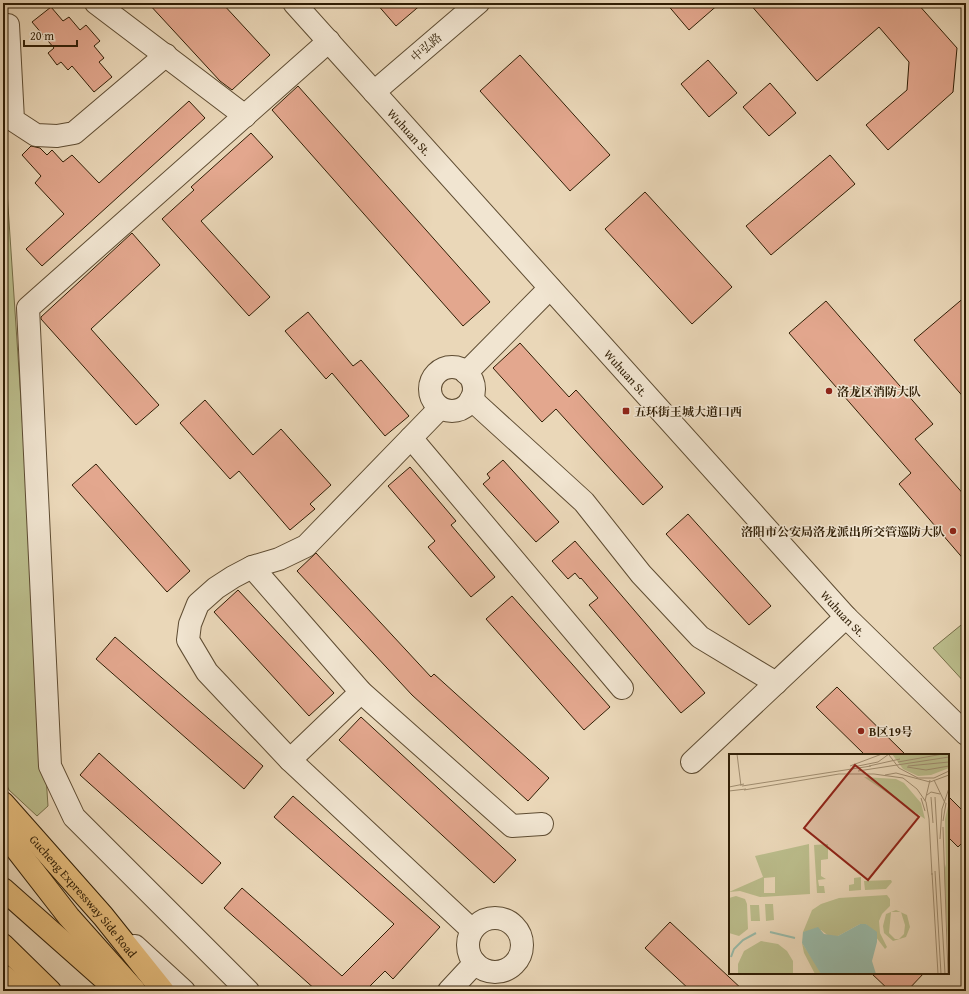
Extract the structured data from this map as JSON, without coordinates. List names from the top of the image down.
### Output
{
  "streets": {
    "main road": ["Gucheng Expressway Side Road"],
    "street": ["中弘路", "Wuhuan St."]
  },
  "crossings": [
    ["中弘路", "Wuhuan St."]
  ],
  "places": {
    "other": ["洛龙区消防大队", "洛阳市公安局洛龙派出所交管巡防大队", "B区19号"],
    "transit": ["五环街王城大道口西"]
  },
  "scale_bar": "20 m"
}
